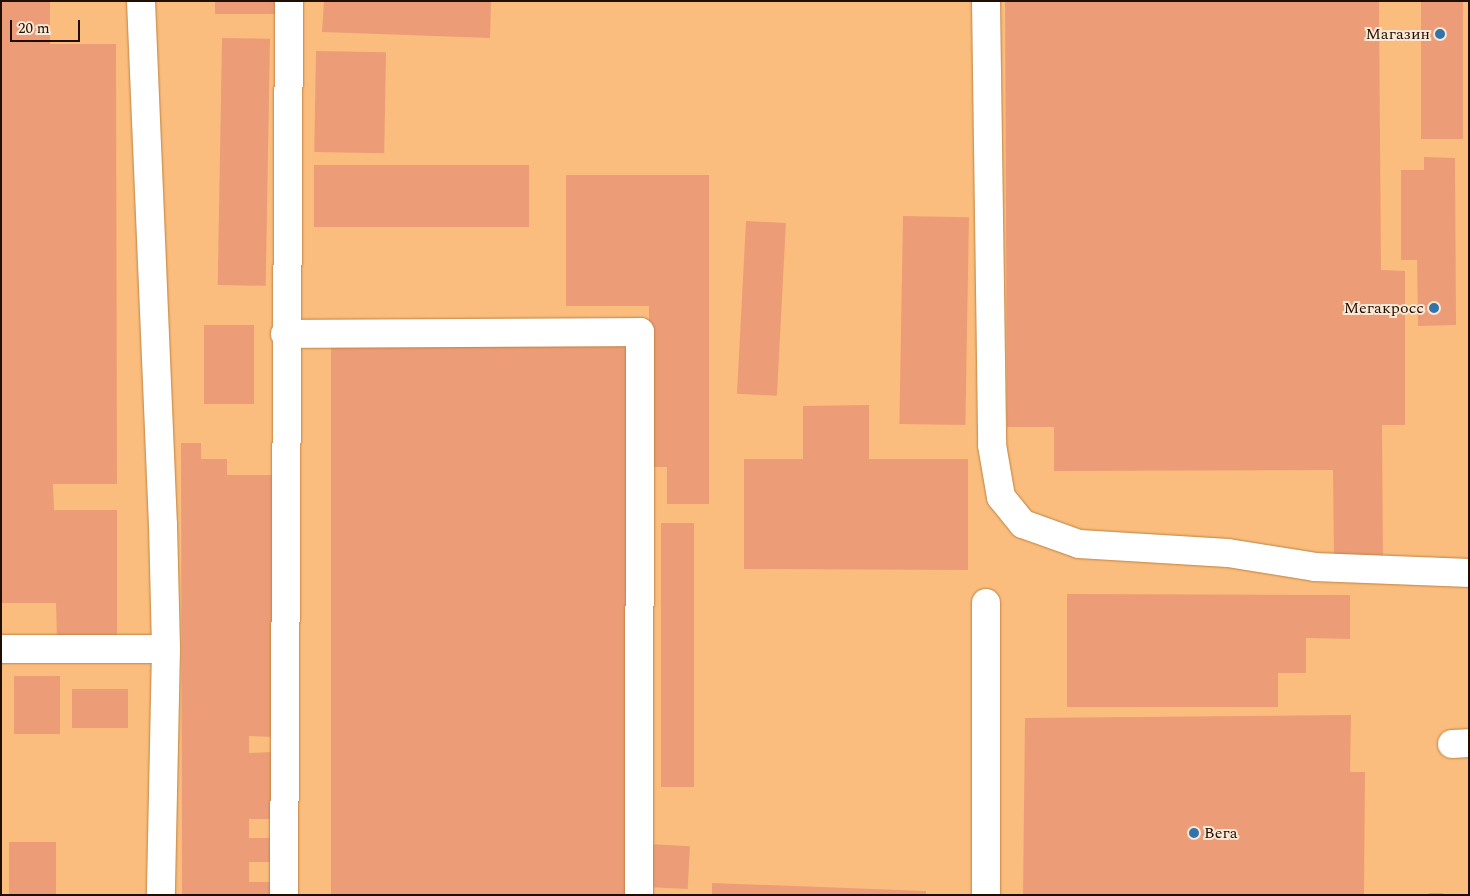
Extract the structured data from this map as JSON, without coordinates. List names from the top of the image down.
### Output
{
  "places": ["Магазин", "Мегакросс", "Вега"],
  "scale_bar": "20 m"
}
